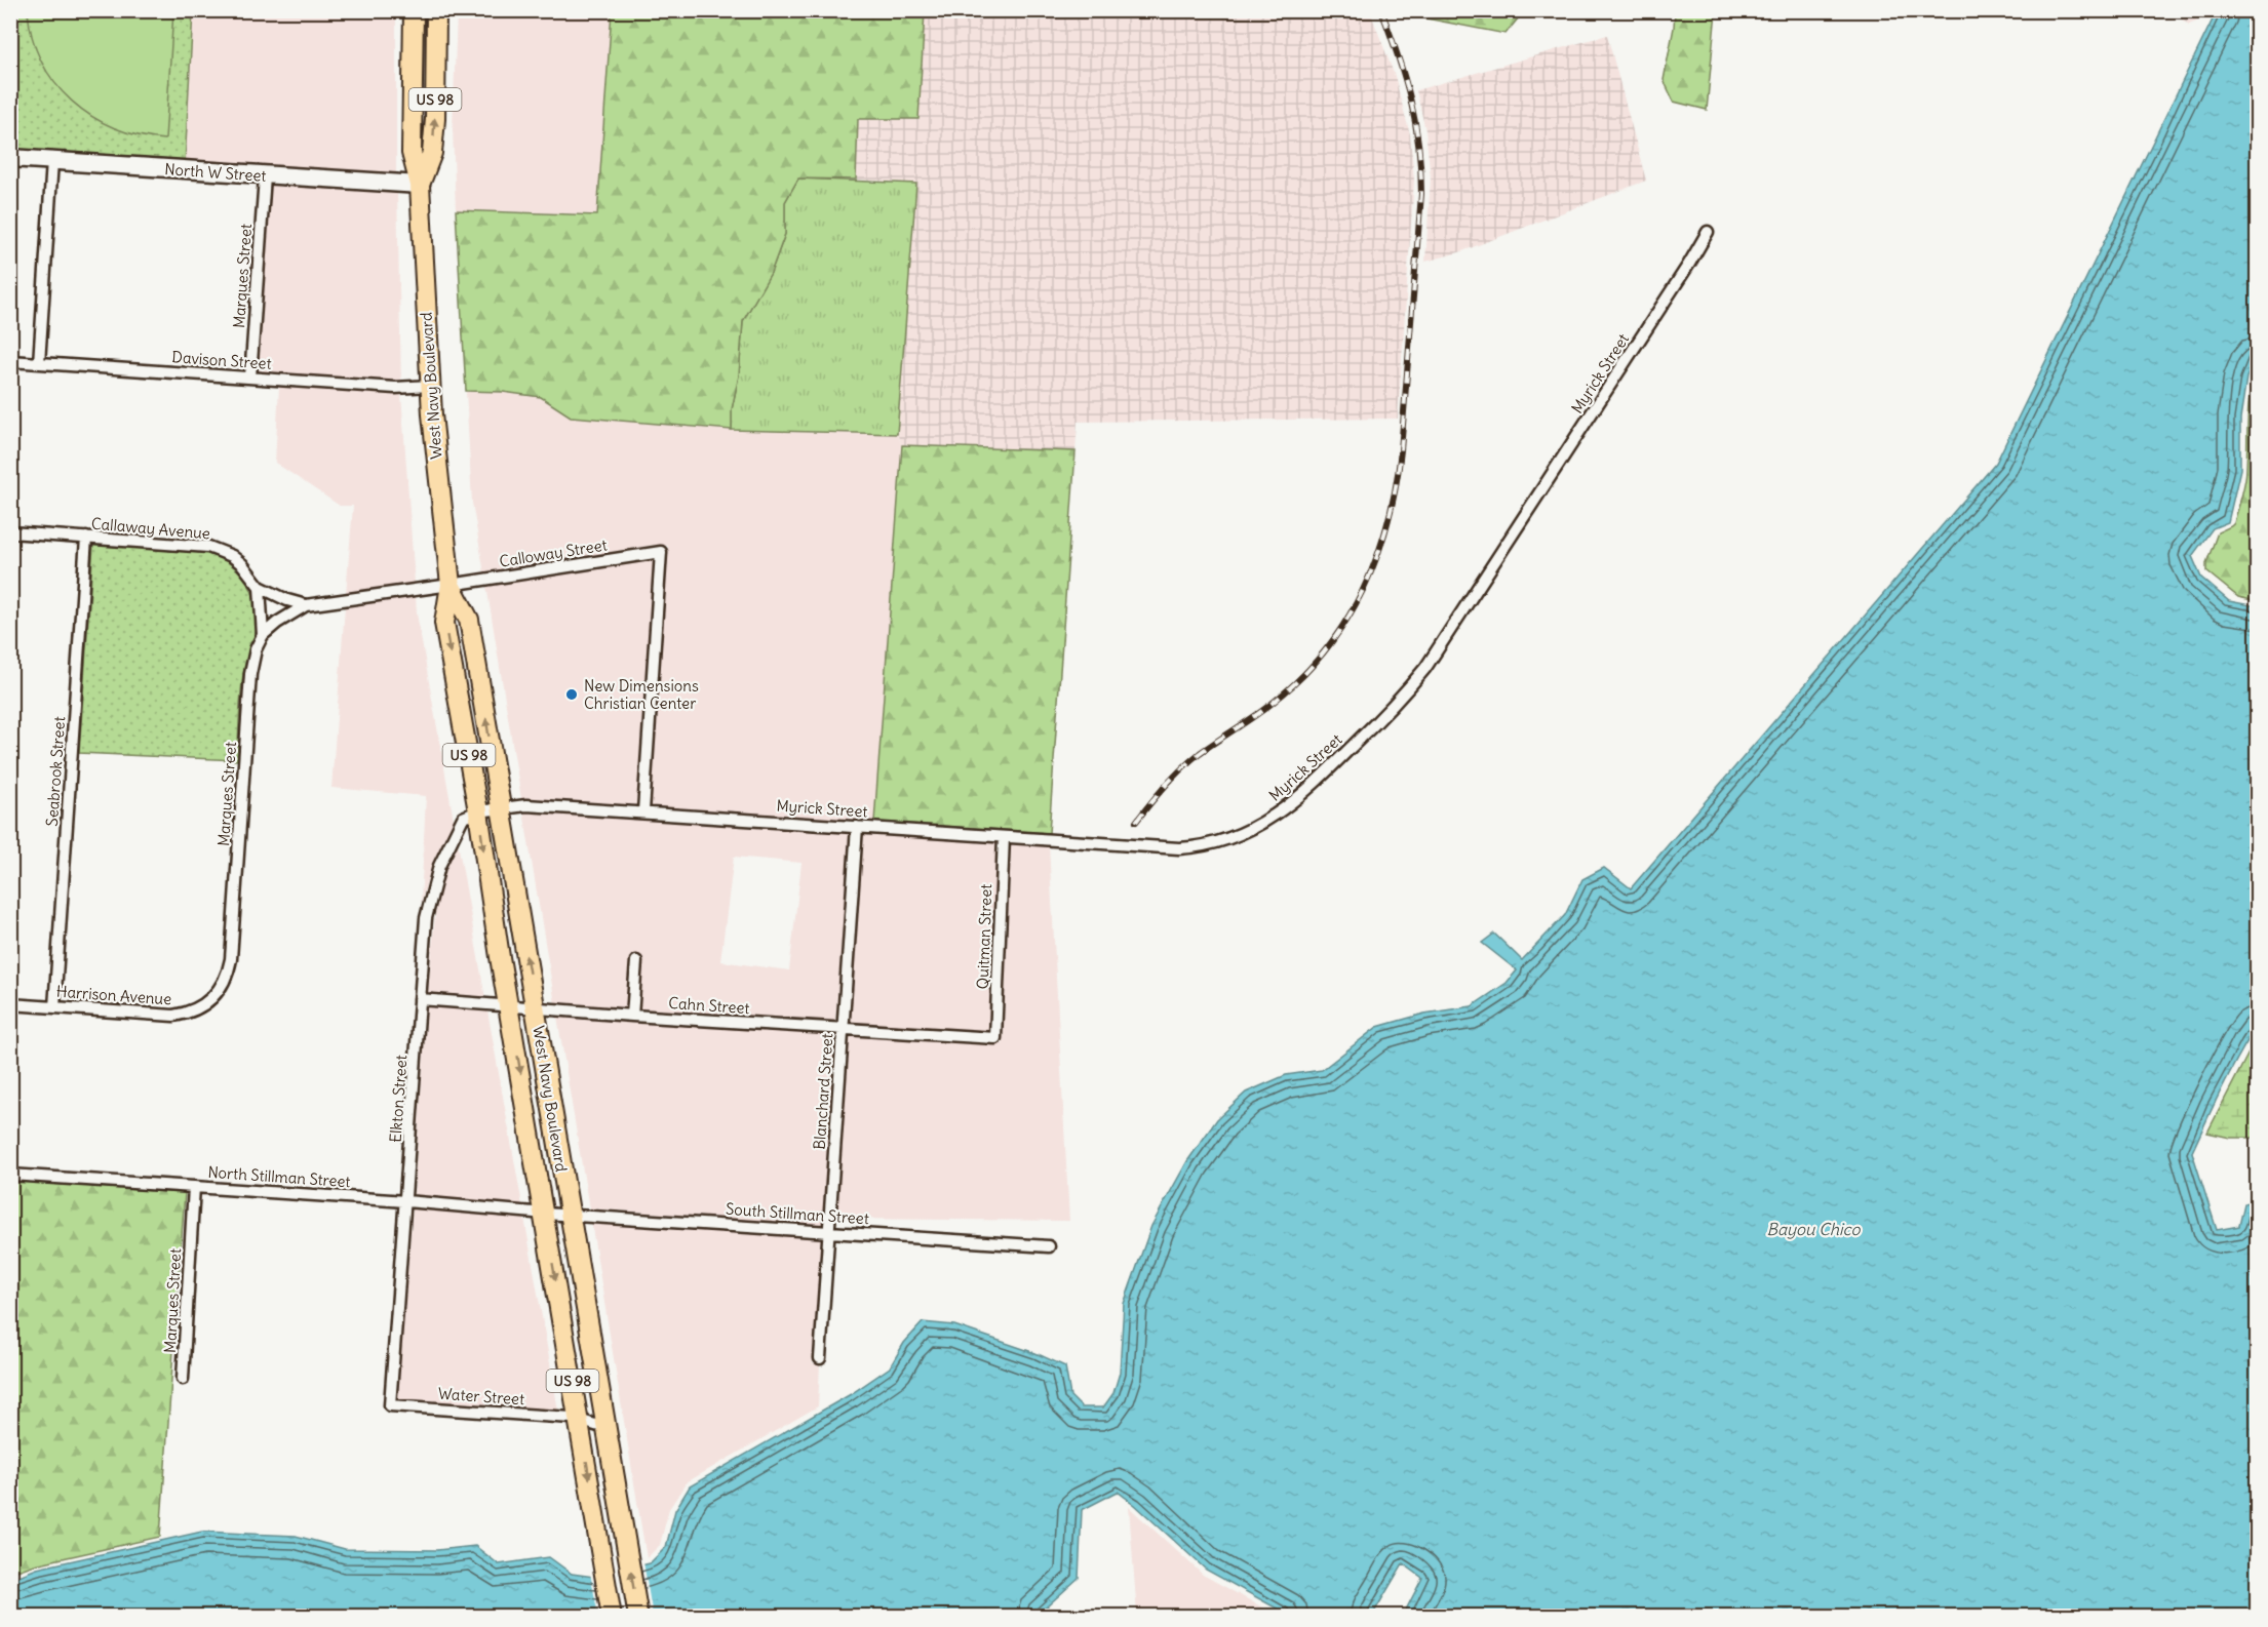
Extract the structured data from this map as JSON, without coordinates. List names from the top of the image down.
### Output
{
  "streets": {
    "main road": ["US 98", "North W Street", "West Navy Boulevard"],
    "street": [
      "Marques Street",
      "Davison Street",
      "Myrick Street",
      "Callaway Avenue",
      "Calloway Street",
      "Seabrook Street",
      "Quitman Street",
      "Harrison Avenue",
      "Cahn Street",
      "Blanchard Street",
      "Elkton Street",
      "North Stillman Street",
      "South Stillman Street",
      "Water Street"
    ]
  },
  "crossings": [
    ["North W Street", "Marques Street"],
    ["North W Street", "West Navy Boulevard"],
    ["Marques Street", "Davison Street"],
    ["Marques Street", "Callaway Avenue"],
    ["Marques Street", "Harrison Avenue"],
    ["Marques Street", "North Stillman Street"],
    ["Davison Street", "West Navy Boulevard"],
    ["Myrick Street", "West Navy Boulevard"],
    ["Myrick Street", "Calloway Street"],
    ["Myrick Street", "Quitman Street"],
    ["Myrick Street", "Blanchard Street"],
    ["Myrick Street", "Elkton Street"],
    ["West Navy Boulevard", "Callaway Avenue"],
    ["West Navy Boulevard", "Calloway Street"],
    ["West Navy Boulevard", "Cahn Street"],
    ["West Navy Boulevard", "Elkton Street"],
    ["West Navy Boulevard", "North Stillman Street"],
    ["West Navy Boulevard", "South Stillman Street"],
    ["West Navy Boulevard", "Water Street"],
    ["Callaway Avenue", "Calloway Street"],
    ["Callaway Avenue", "Seabrook Street"],
    ["Seabrook Street", "Harrison Avenue"],
    ["Quitman Street", "Cahn Street"],
    ["Cahn Street", "Blanchard Street"],
    ["Cahn Street", "Elkton Street"],
    ["Blanchard Street", "South Stillman Street"],
    ["Elkton Street", "North Stillman Street"],
    ["Elkton Street", "Water Street"],
    ["North Stillman Street", "South Stillman Street"]
  ],
  "water": ["Bayou Chico"],
  "places": ["New Dimensions Christian Center"]
}
